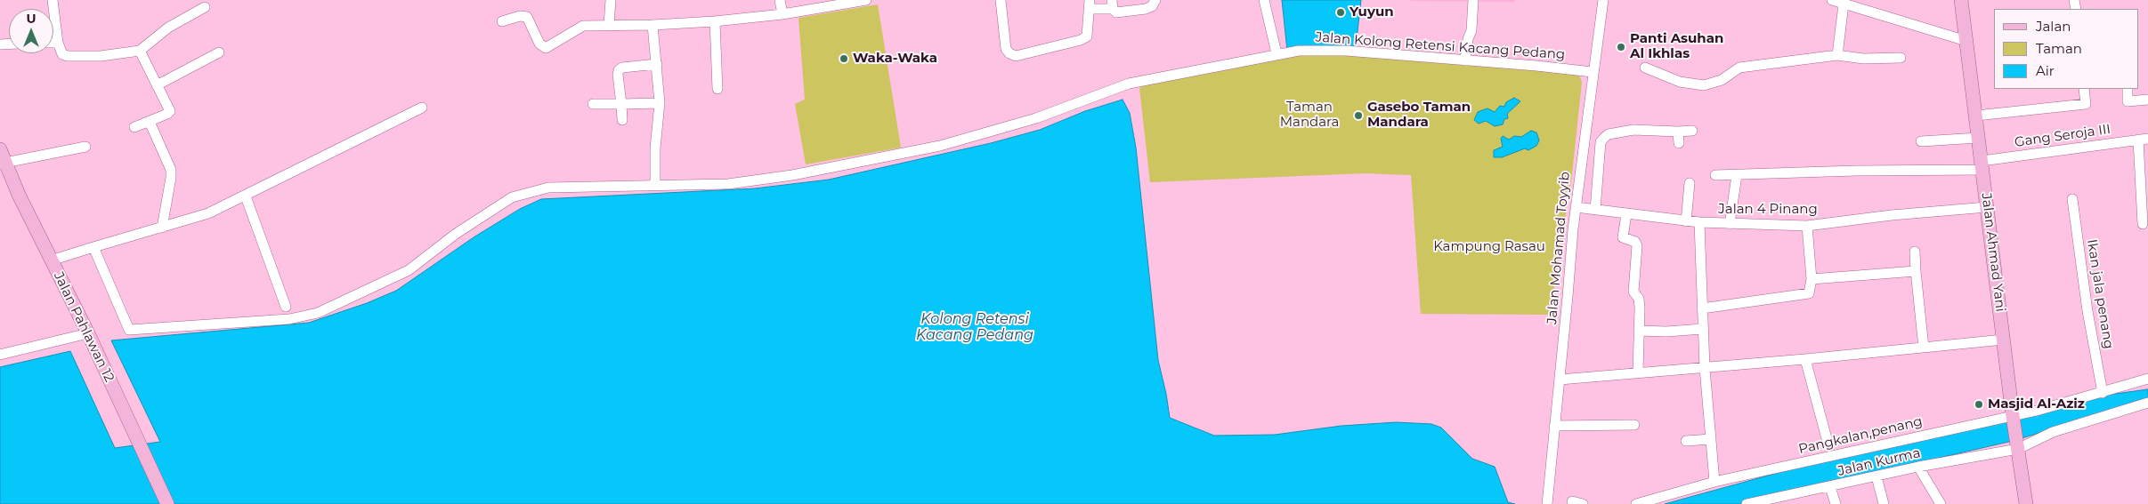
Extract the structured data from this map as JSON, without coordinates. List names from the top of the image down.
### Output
{
  "streets": {
    "main road": ["Jalan Ahmad Yani", "Jalan Pahlawan 12"],
    "street": [
      "Jalan Kolong Retensi Kacang Pedang",
      "Gang Seroja III",
      "Jalan 4 Pinang",
      "Jalan Mohamad Toyyib",
      "Ikan jala penang",
      "Pangkalan,penang",
      "Jalan Kurma"
    ]
  },
  "crossings": [
    ["Jalan Kolong Retensi Kacang Pedang", "Jalan Mohamad Toyyib"],
    ["Gang Seroja III", "Jalan Ahmad Yani"],
    ["Jalan 4 Pinang", "Jalan Mohamad Toyyib"],
    ["Jalan 4 Pinang", "Jalan Ahmad Yani"],
    ["Jalan Ahmad Yani", "Pangkalan,penang"],
    ["Jalan Ahmad Yani", "Jalan Kurma"],
    ["Ikan jala penang", "Pangkalan,penang"]
  ],
  "water": ["Kolong Retensi Kacang Pedang"],
  "parks": ["Taman Mandara", "Kampung Rasau"],
  "places": [
    "Yuyun",
    "Panti Asuhan Al Ikhlas",
    "Waka-Waka",
    "Gasebo Taman Mandara",
    "Masjid Al-Aziz"
  ],
  "legend": ["Jalan", "Taman", "Air"],
  "north": "top"
}
